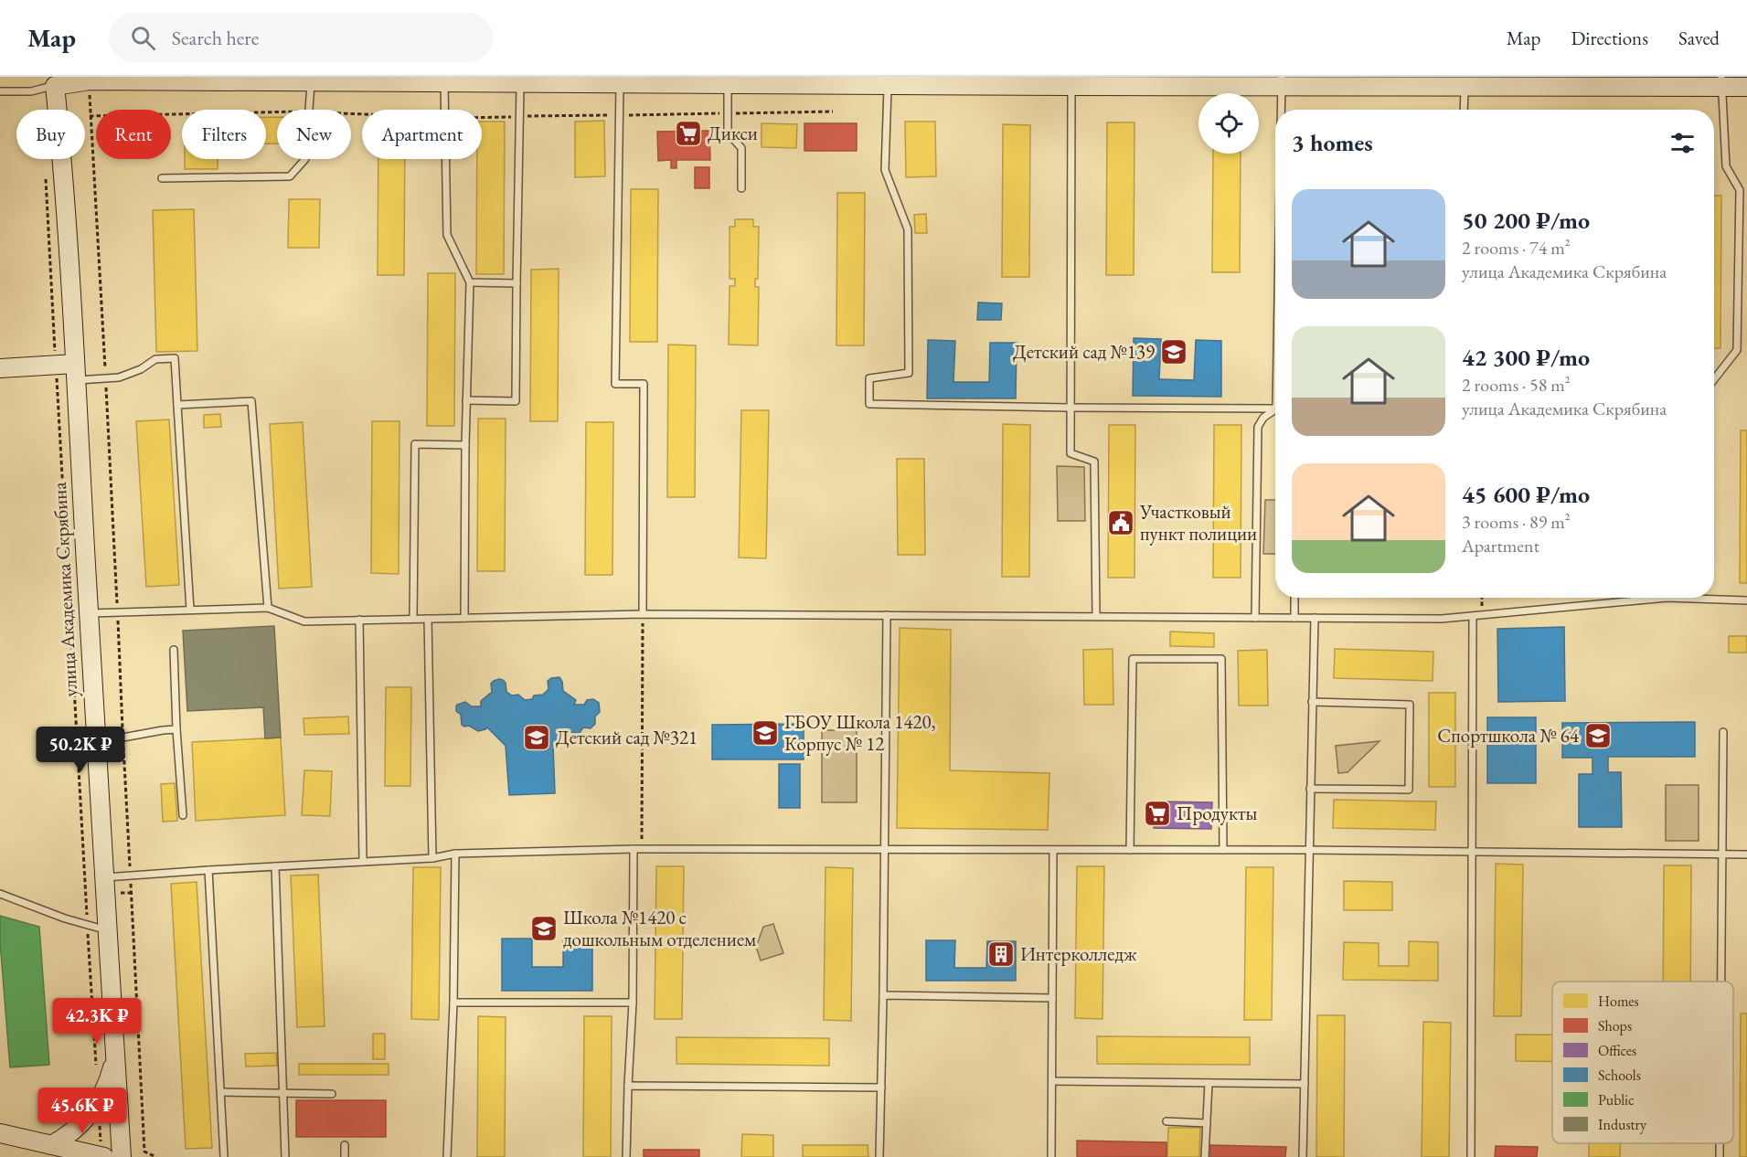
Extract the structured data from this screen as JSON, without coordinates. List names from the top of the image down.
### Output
{
  "streets": {
    "main road": ["улица Академика Скрябина"]
  },
  "places": {
    "supermarket": ["Дикси", "Продукты"],
    "school or university": [
      "Детский сад №139",
      "ГБОУ Школа 1420, Корпус № 12",
      "Спортшкола № 64",
      "Детский сад №321",
      "Школа №1420 с дошкольным отделением"
    ],
    "public building": ["Участковый пункт полиции"],
    "building": ["Интерколледж"]
  },
  "legend": [
    "Homes",
    "Shops",
    "Offices",
    "Schools",
    "Public",
    "Industry"
  ],
  "page": {
    "header": "Map",
    "search": "Search here",
    "nav": ["Map", "Directions", "Saved"],
    "chip": [
      "Buy",
      "Rent",
      "Filters",
      "New",
      "Apartment"
    ],
    "heading": "3 homes",
    "list": [
      {
        "name": "50 200 ₽/mo",
        "note": "2 rooms · 74 m² · улица Академика Скрябина"
      },
      {
        "name": "42 300 ₽/mo",
        "note": "2 rooms · 58 m² · улица Академика Скрябина"
      },
      {
        "name": "45 600 ₽/mo",
        "note": "3 rooms · 89 m² · Apartment"
      }
    ],
    "price": ["50.2K ₽", "42.3K ₽", "45.6K ₽"]
  }
}
